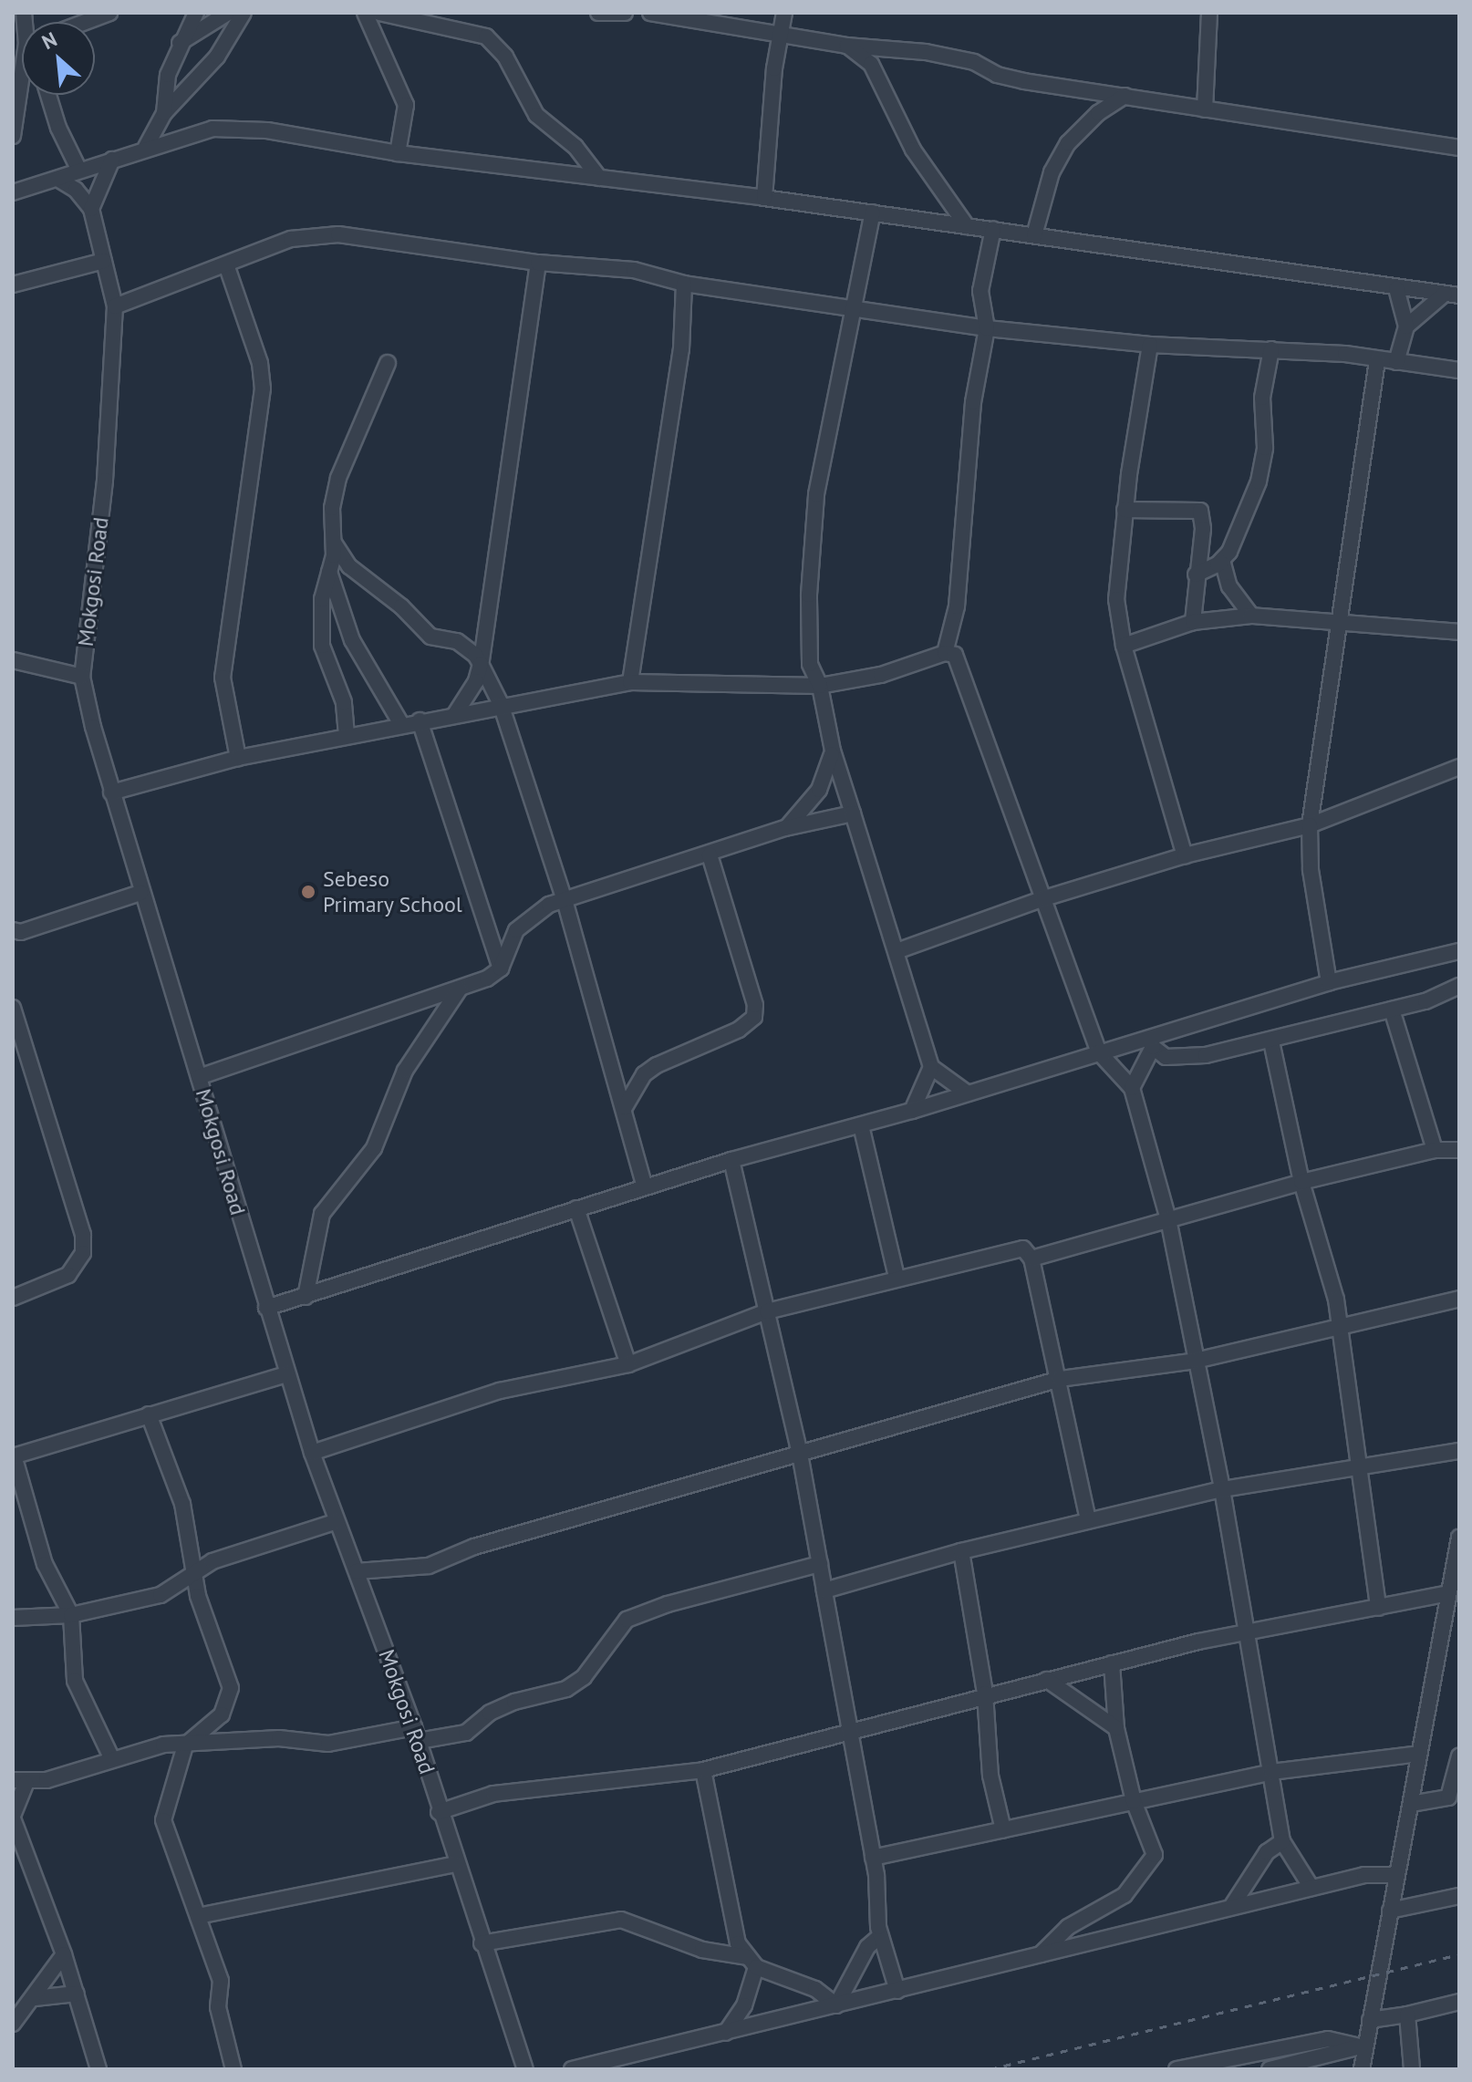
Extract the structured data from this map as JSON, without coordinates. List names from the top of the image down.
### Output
{
  "streets": {
    "street": ["Mokgosi Road"]
  },
  "places": ["Sebeso Primary School"],
  "north": "top left"
}
